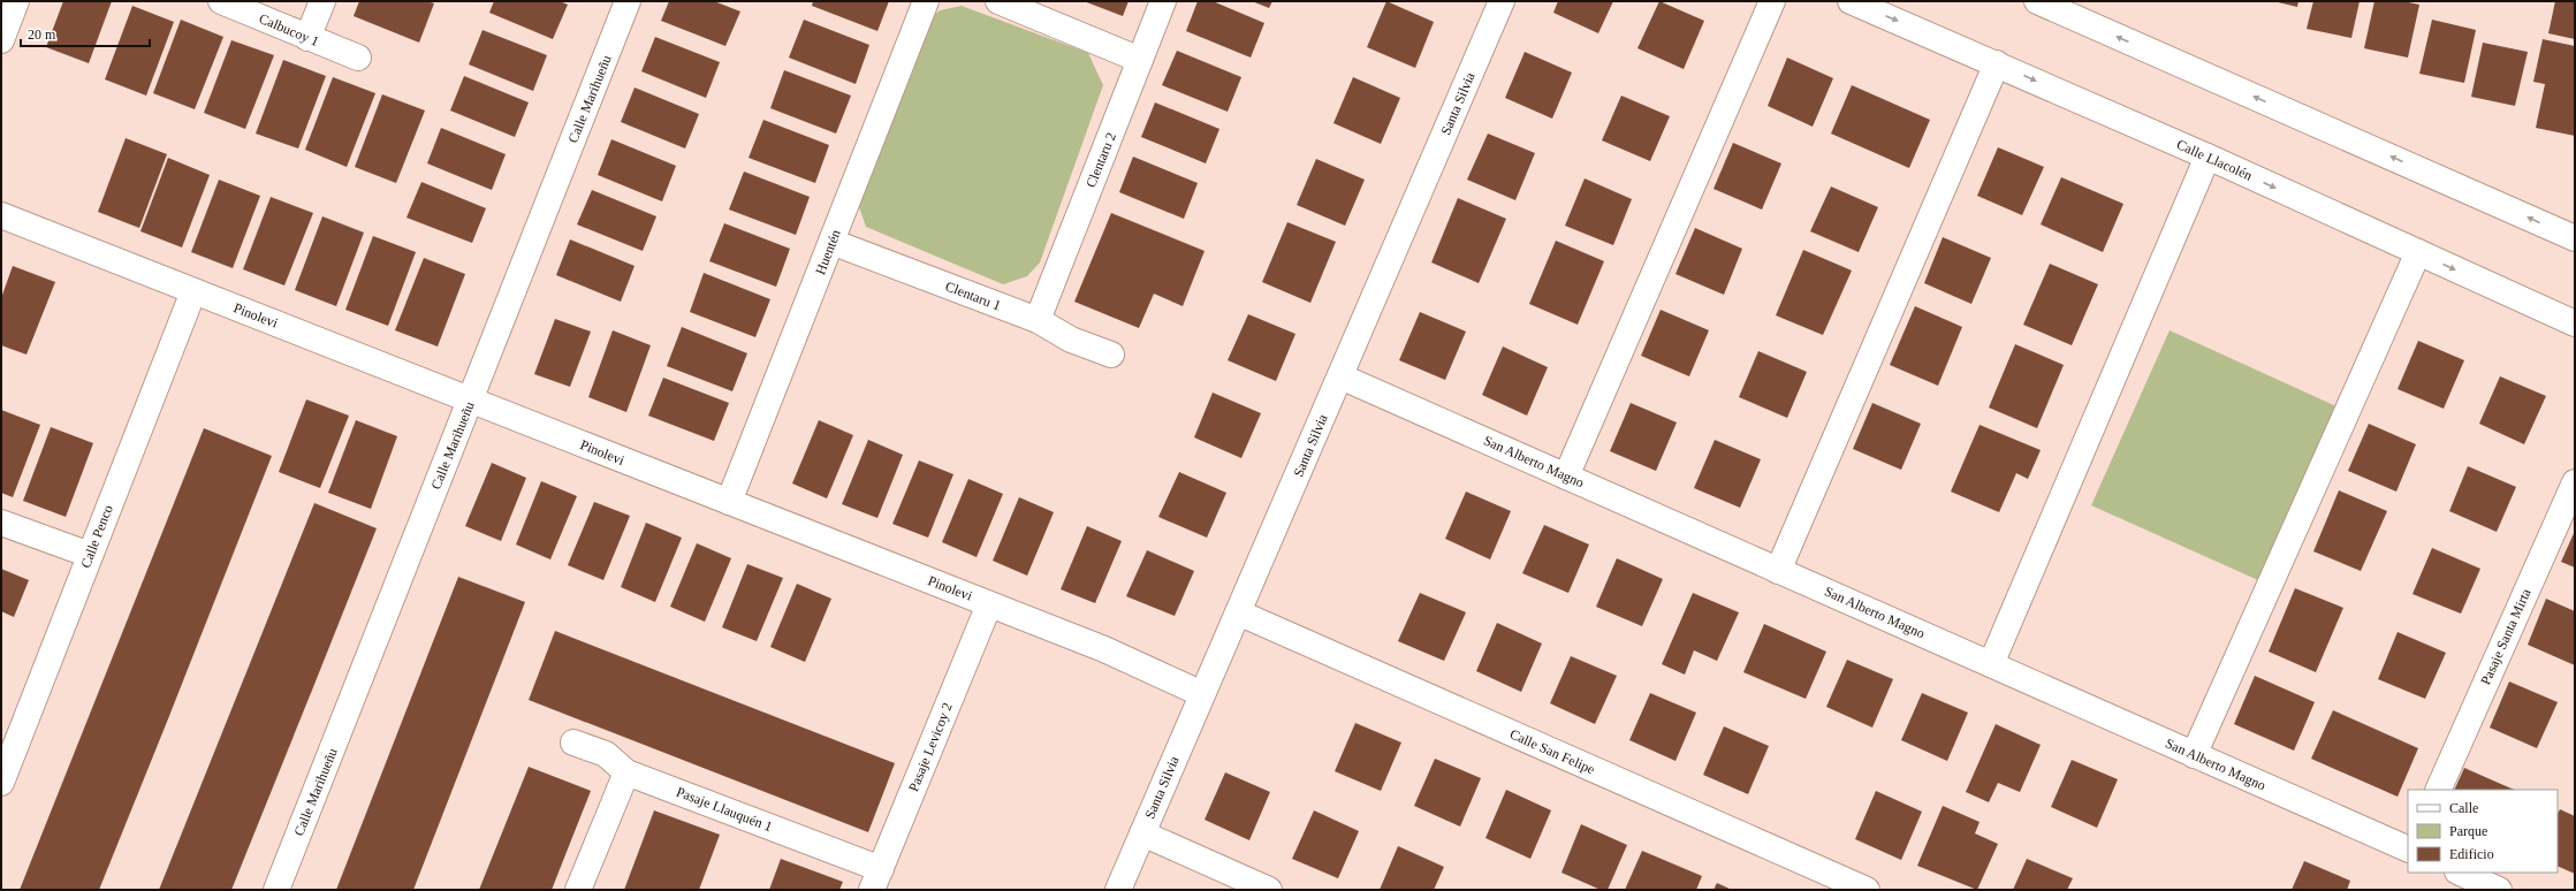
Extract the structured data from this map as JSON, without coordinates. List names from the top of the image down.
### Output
{
  "streets": {
    "street": [
      "Calbucoy 1",
      "Calle Marihueñu",
      "Santa Silvia",
      "Clentaru 2",
      "Calle Llacolén",
      "Huentén",
      "Clentaru 1",
      "Pinolevi",
      "San Alberto Magno",
      "Calle Penco",
      "Pasaje Santa Mirta",
      "Pasaje Levicoy 2",
      "Calle San Felipe",
      "Pasaje Llauquén 1"
    ]
  },
  "crossings": [
    ["Calle Marihueñu", "Pinolevi"],
    ["Santa Silvia", "Pinolevi"],
    ["Santa Silvia", "San Alberto Magno"],
    ["Santa Silvia", "Calle San Felipe"],
    ["Clentaru 2", "Clentaru 1"],
    ["Huentén", "Clentaru 1"],
    ["Huentén", "Pinolevi"],
    ["Pinolevi", "Calle Penco"],
    ["Pinolevi", "Pasaje Levicoy 2"],
    ["Pasaje Levicoy 2", "Pasaje Llauquén 1"]
  ],
  "legend": ["Calle", "Parque", "Edificio"],
  "scale_bar": "20 m"
}
